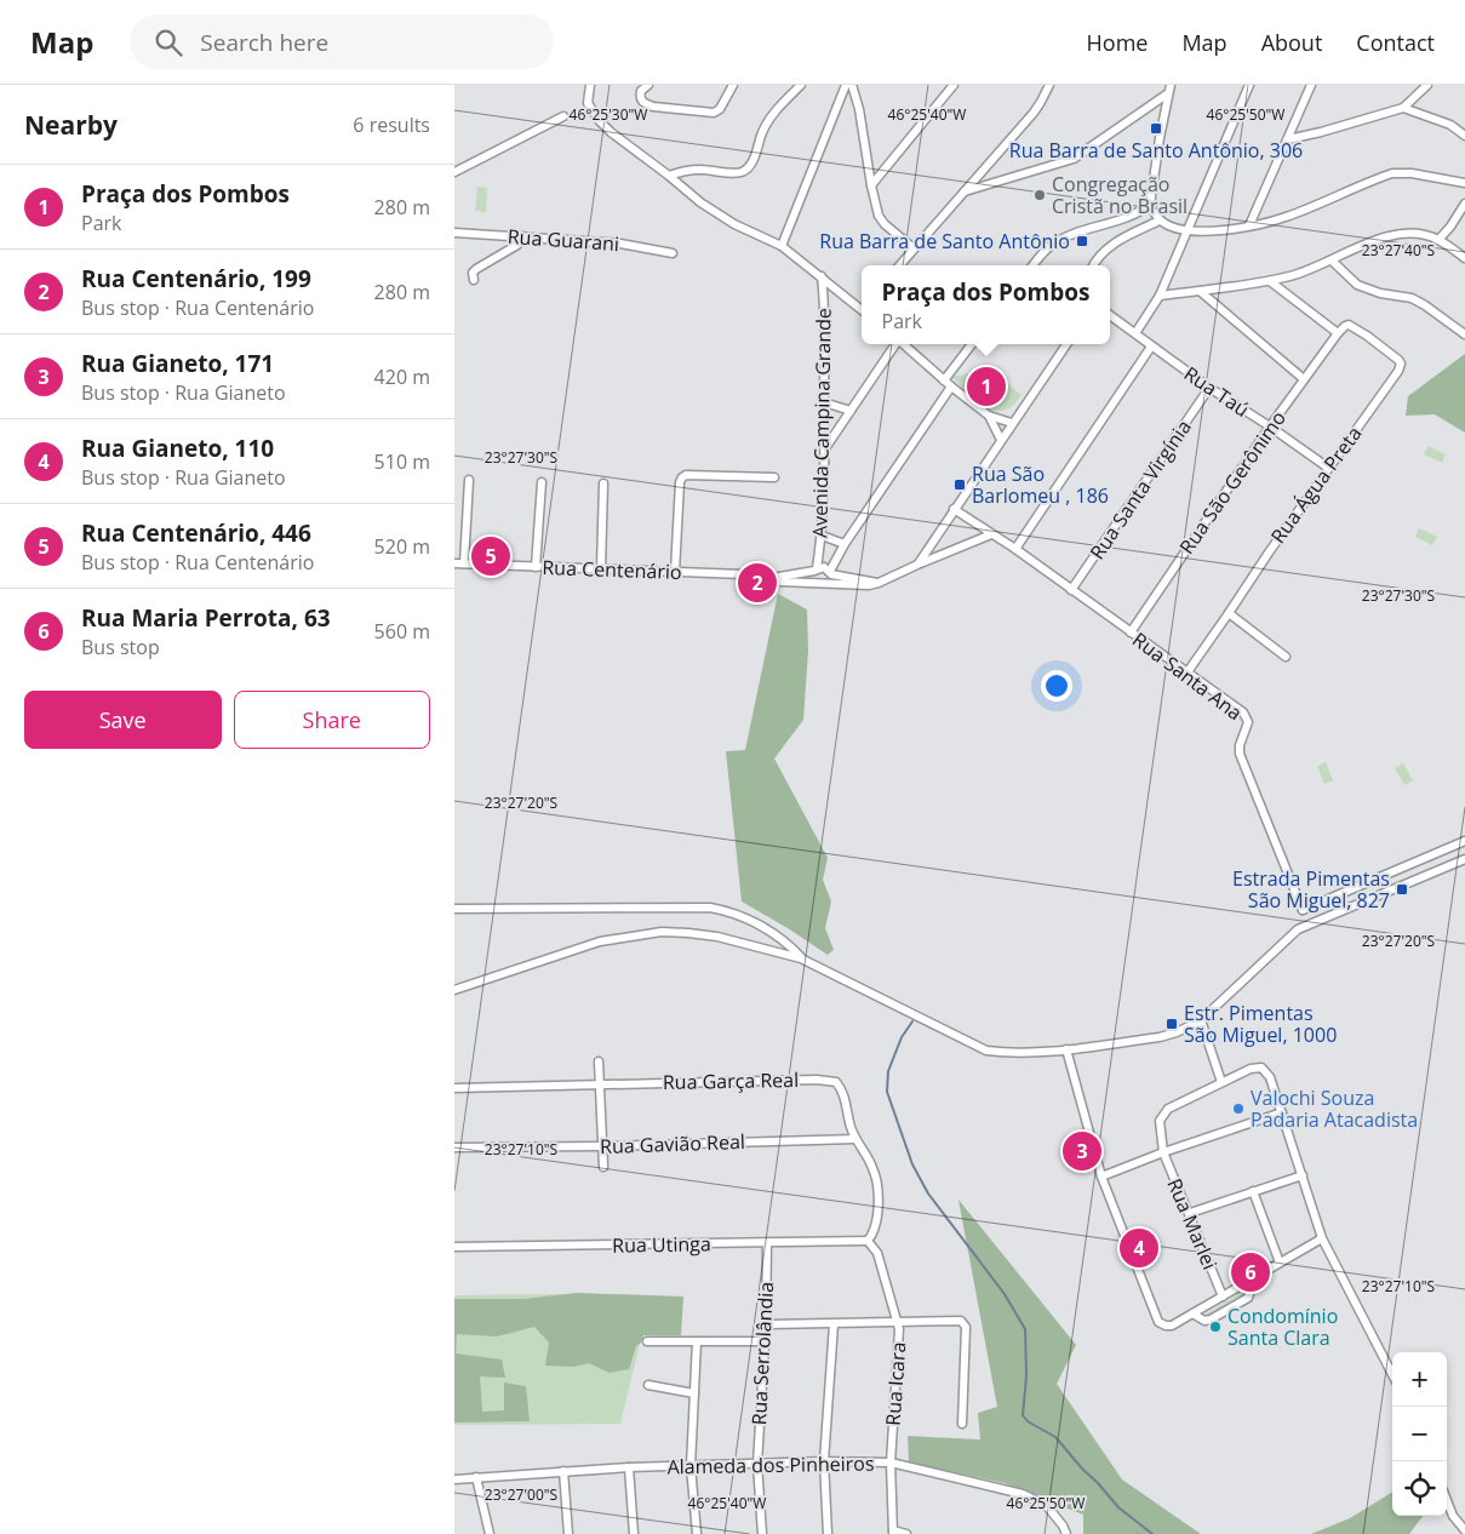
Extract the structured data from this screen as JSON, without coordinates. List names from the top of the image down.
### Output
{
  "streets": {
    "street": [
      "Rua Guarani",
      "Rua Taú",
      "Avenida Campina Grande",
      "Rua São Gerônimo",
      "Rua Água Preta",
      "Rua Santa Virgínia",
      "Rua Centenário",
      "Rua Santa Ana",
      "Rua Garça Real",
      "Rua Gavião Real",
      "Rua Marlei",
      "Rua Utinga",
      "Rua Serrolândia",
      "Rua Icara",
      "Alameda dos Pinheiros"
    ]
  },
  "crossings": [
    ["Rua Taú", "Rua São Gerônimo"],
    ["Rua Taú", "Rua Água Preta"],
    ["Rua Taú", "Rua Santa Virgínia"],
    ["Avenida Campina Grande", "Rua Centenário"],
    ["Rua São Gerônimo", "Rua Água Preta"],
    ["Rua São Gerônimo", "Rua Santa Ana"],
    ["Rua Água Preta", "Rua Santa Ana"],
    ["Rua Santa Virgínia", "Rua Santa Ana"],
    ["Rua Centenário", "Rua Santa Ana"],
    ["Rua Garça Real", "Rua Gavião Real"],
    ["Rua Garça Real", "Rua Utinga"],
    ["Rua Garça Real", "Rua Icara"],
    ["Rua Utinga", "Rua Serrolândia"],
    ["Rua Utinga", "Rua Icara"],
    ["Rua Serrolândia", "Alameda dos Pinheiros"],
    ["Rua Icara", "Alameda dos Pinheiros"]
  ],
  "places": {
    "transit": [
      "Rua Barra de Santo Antônio, 306",
      "Rua Barra de Santo Antônio",
      "Rua São Barlomeu , 186",
      "Estrada Pimentas São Miguel, 827",
      "Estr. Pimentas São Miguel, 1000"
    ],
    "other": ["Congregação Cristã no Brasil", "Valochi Souza Padaria Atacadista", "Condomínio Santa Clara"]
  },
  "page": {
    "header": "Map",
    "search": "Search here",
    "nav": [
      "Home",
      "Map",
      "About",
      "Contact"
    ],
    "heading": ["Nearby", "6 results"],
    "list": [
      {
        "mark": "1",
        "name": "Praça dos Pombos",
        "note": "Park",
        "value": "280 m"
      },
      {
        "mark": "2",
        "name": "Rua Centenário, 199",
        "note": "Bus stop · Rua Centenário",
        "value": "280 m"
      },
      {
        "mark": "3",
        "name": "Rua Gianeto, 171",
        "note": "Bus stop · Rua Gianeto",
        "value": "420 m"
      },
      {
        "mark": "4",
        "name": "Rua Gianeto, 110",
        "note": "Bus stop · Rua Gianeto",
        "value": "510 m"
      },
      {
        "mark": "5",
        "name": "Rua Centenário, 446",
        "note": "Bus stop · Rua Centenário",
        "value": "520 m"
      },
      {
        "mark": "6",
        "name": "Rua Maria Perrota, 63",
        "note": "Bus stop",
        "value": "560 m"
      }
    ],
    "popup": ["Praça dos Pombos", "Park"],
    "pins": [
      "1",
      "5",
      "2",
      "3",
      "4",
      "6"
    ],
    "buttons": ["Save", "Share"],
    "map_buttons": ["+", "−"]
  },
  "coordinates": [
    "46°25'30\"W",
    "46°25'40\"W",
    "46°25'50\"W",
    "23°27'40\"S",
    "23°27'30\"S",
    "23°27'20\"S",
    "23°27'10\"S",
    "23°27'00\"S"
  ]
}
